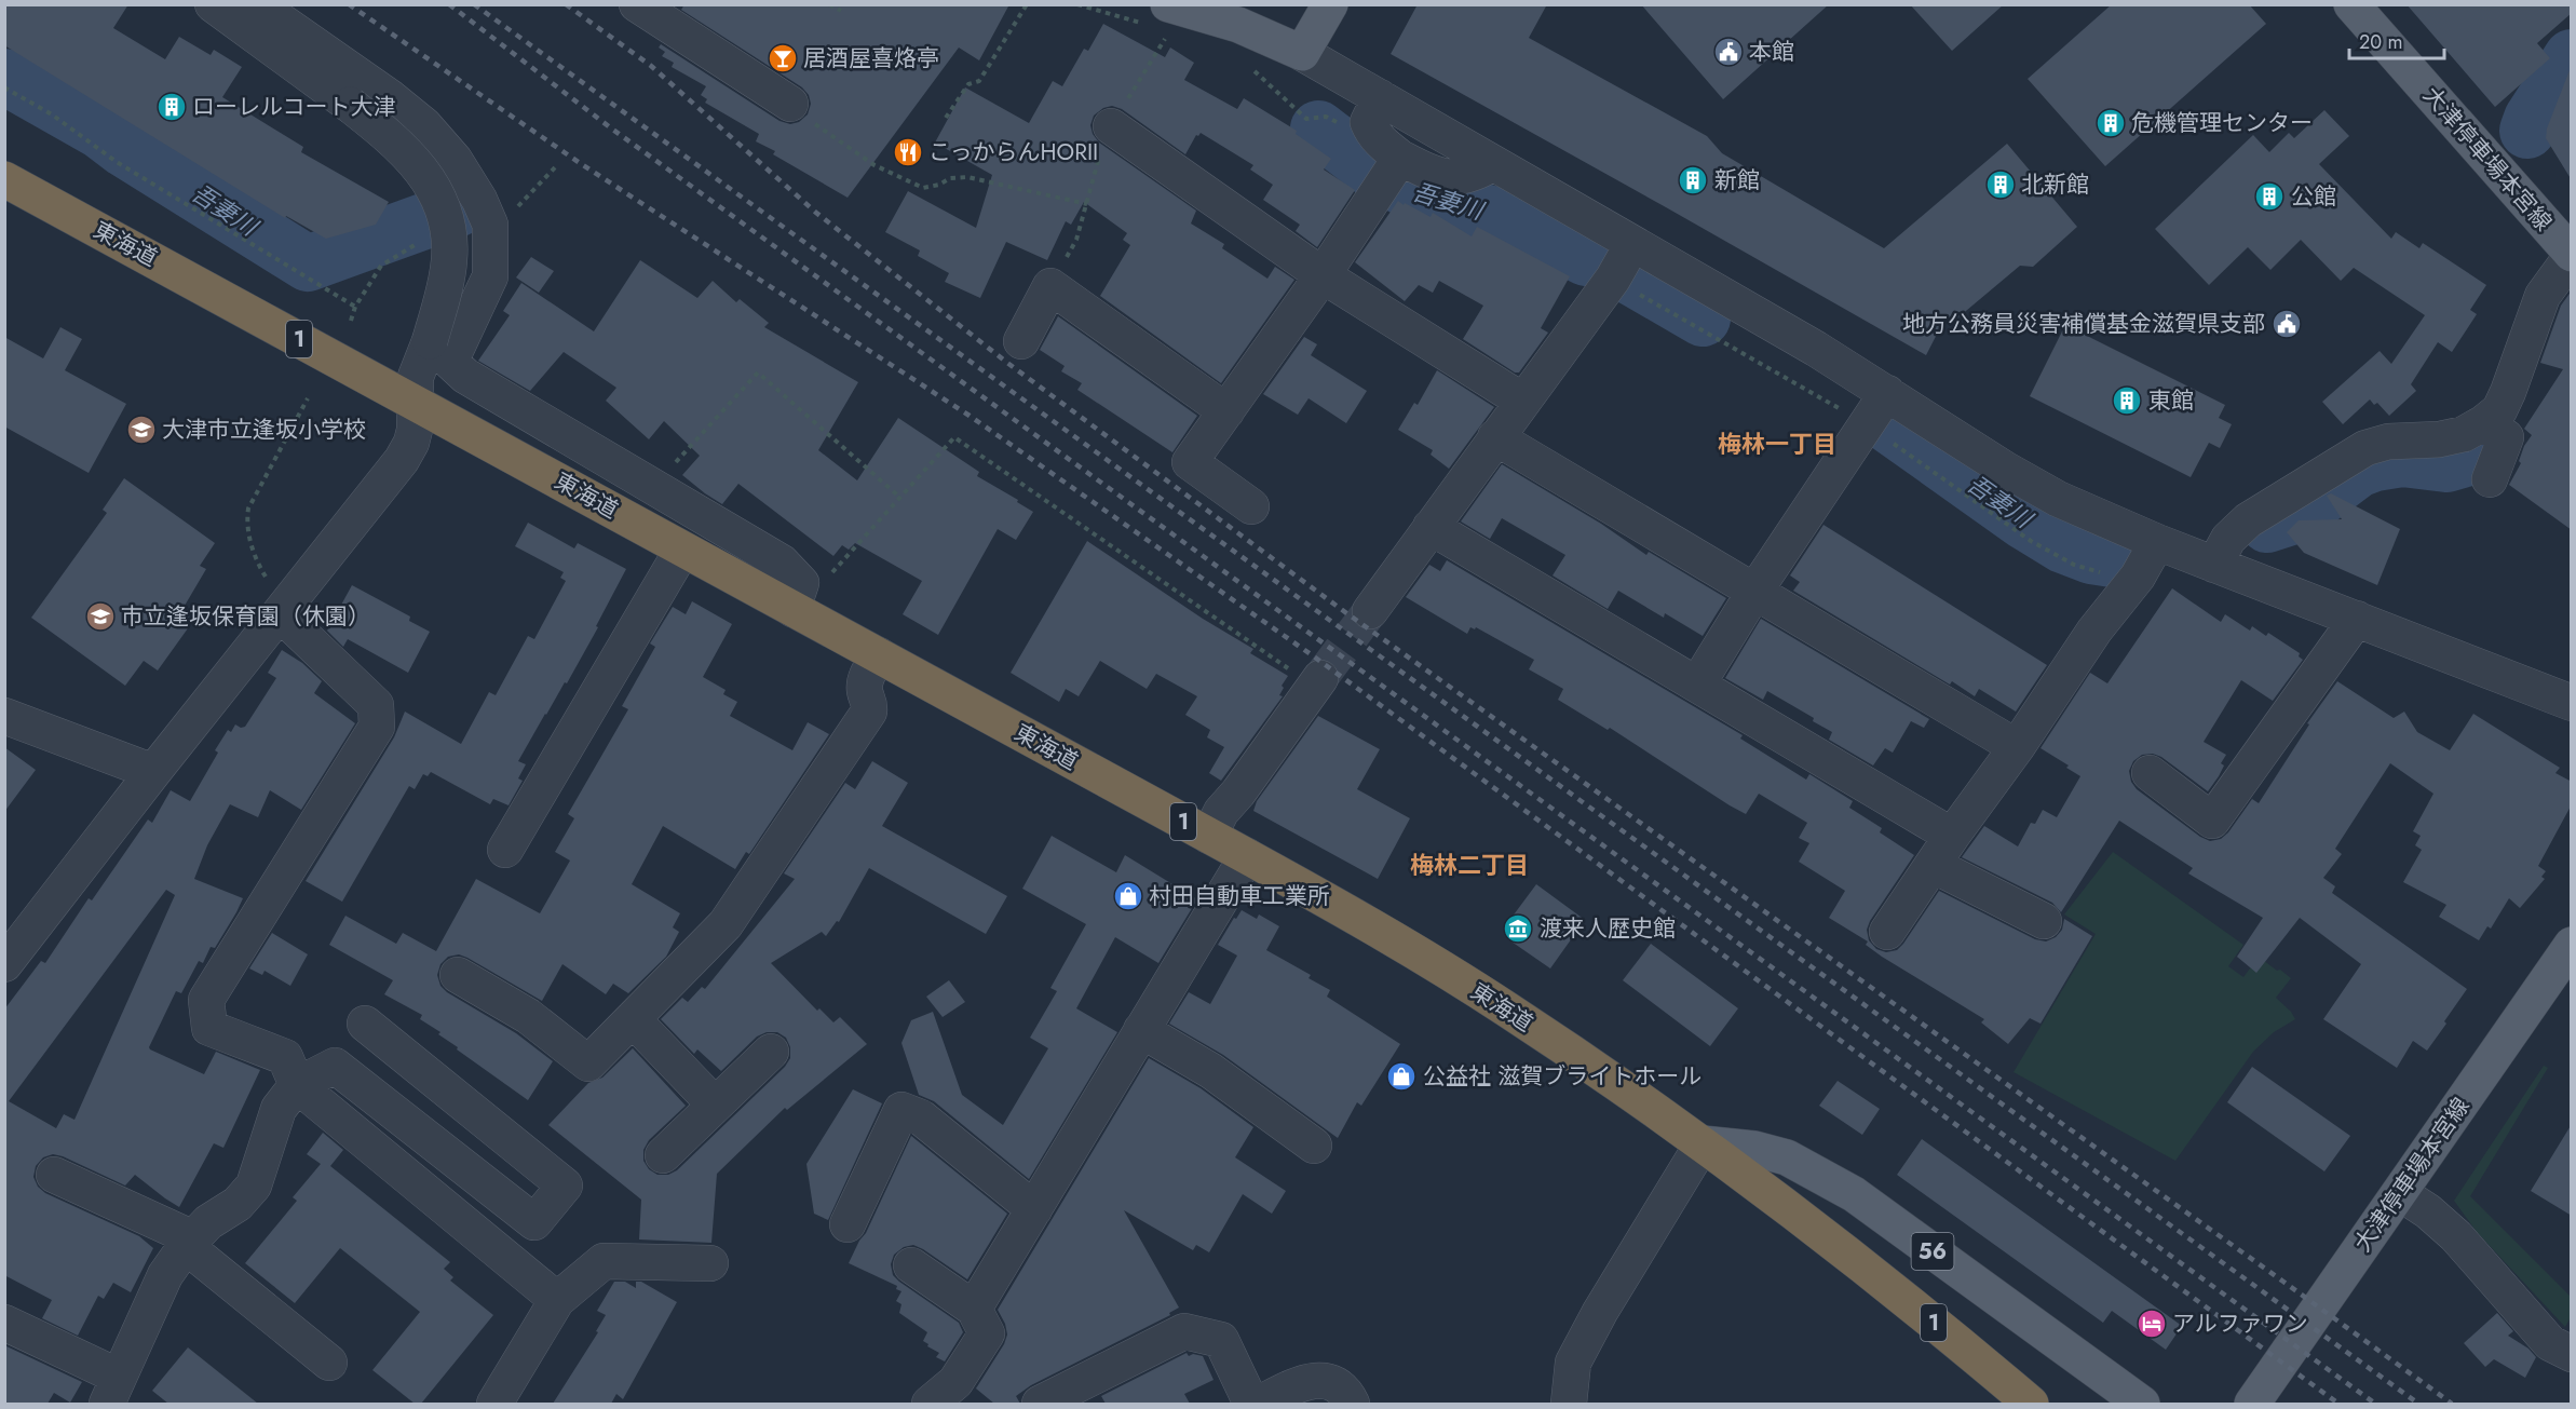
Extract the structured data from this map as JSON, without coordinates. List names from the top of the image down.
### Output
{
  "streets": {
    "highway": ["東海道", "1"],
    "main road": ["大津停車場本宮線", "56"]
  },
  "crossings": [
    ["東海道", "56"]
  ],
  "districts": ["梅林一丁目", "梅林二丁目"],
  "water": ["吾妻川"],
  "places": {
    "public building": ["本館", "地方公務員災害補償基金滋賀県支部"],
    "bar": ["居酒屋喜烙亭"],
    "building": [
      "ローレルコート大津",
      "危機管理センター",
      "新館",
      "北新館",
      "公館",
      "東館"
    ],
    "restaurant": ["こっからんHORII"],
    "school or university": ["大津市立逢坂小学校", "市立逢坂保育園（休園）"],
    "shop": ["村田自動車工業所", "公益社 滋賀ブライトホール"],
    "museum": ["渡来人歴史館"],
    "hotel": ["アルファワン"]
  },
  "scale_bar": "20 m"
}
